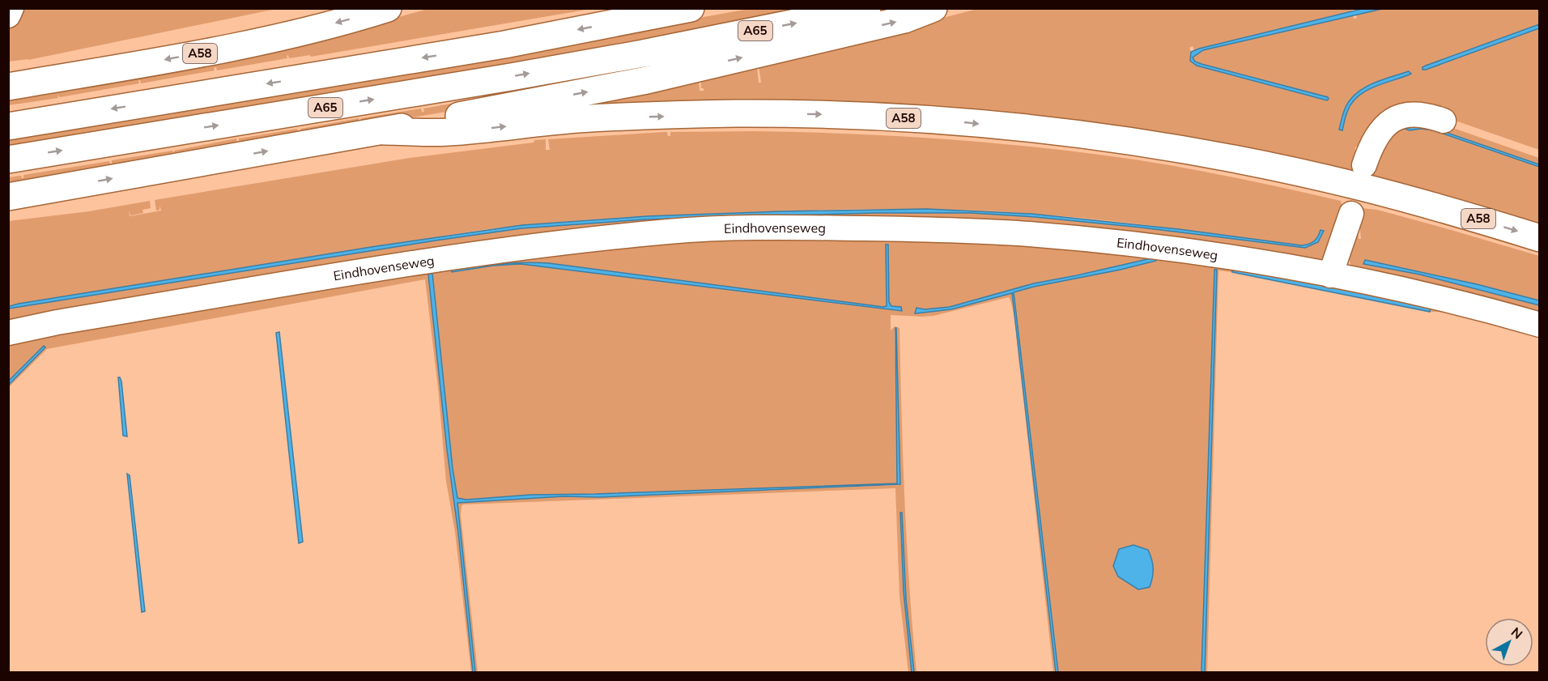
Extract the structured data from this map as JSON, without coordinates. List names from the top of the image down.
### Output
{
  "streets": {
    "highway": ["A65", "A58"],
    "street": ["Eindhovenseweg"]
  },
  "north": "top right"
}
